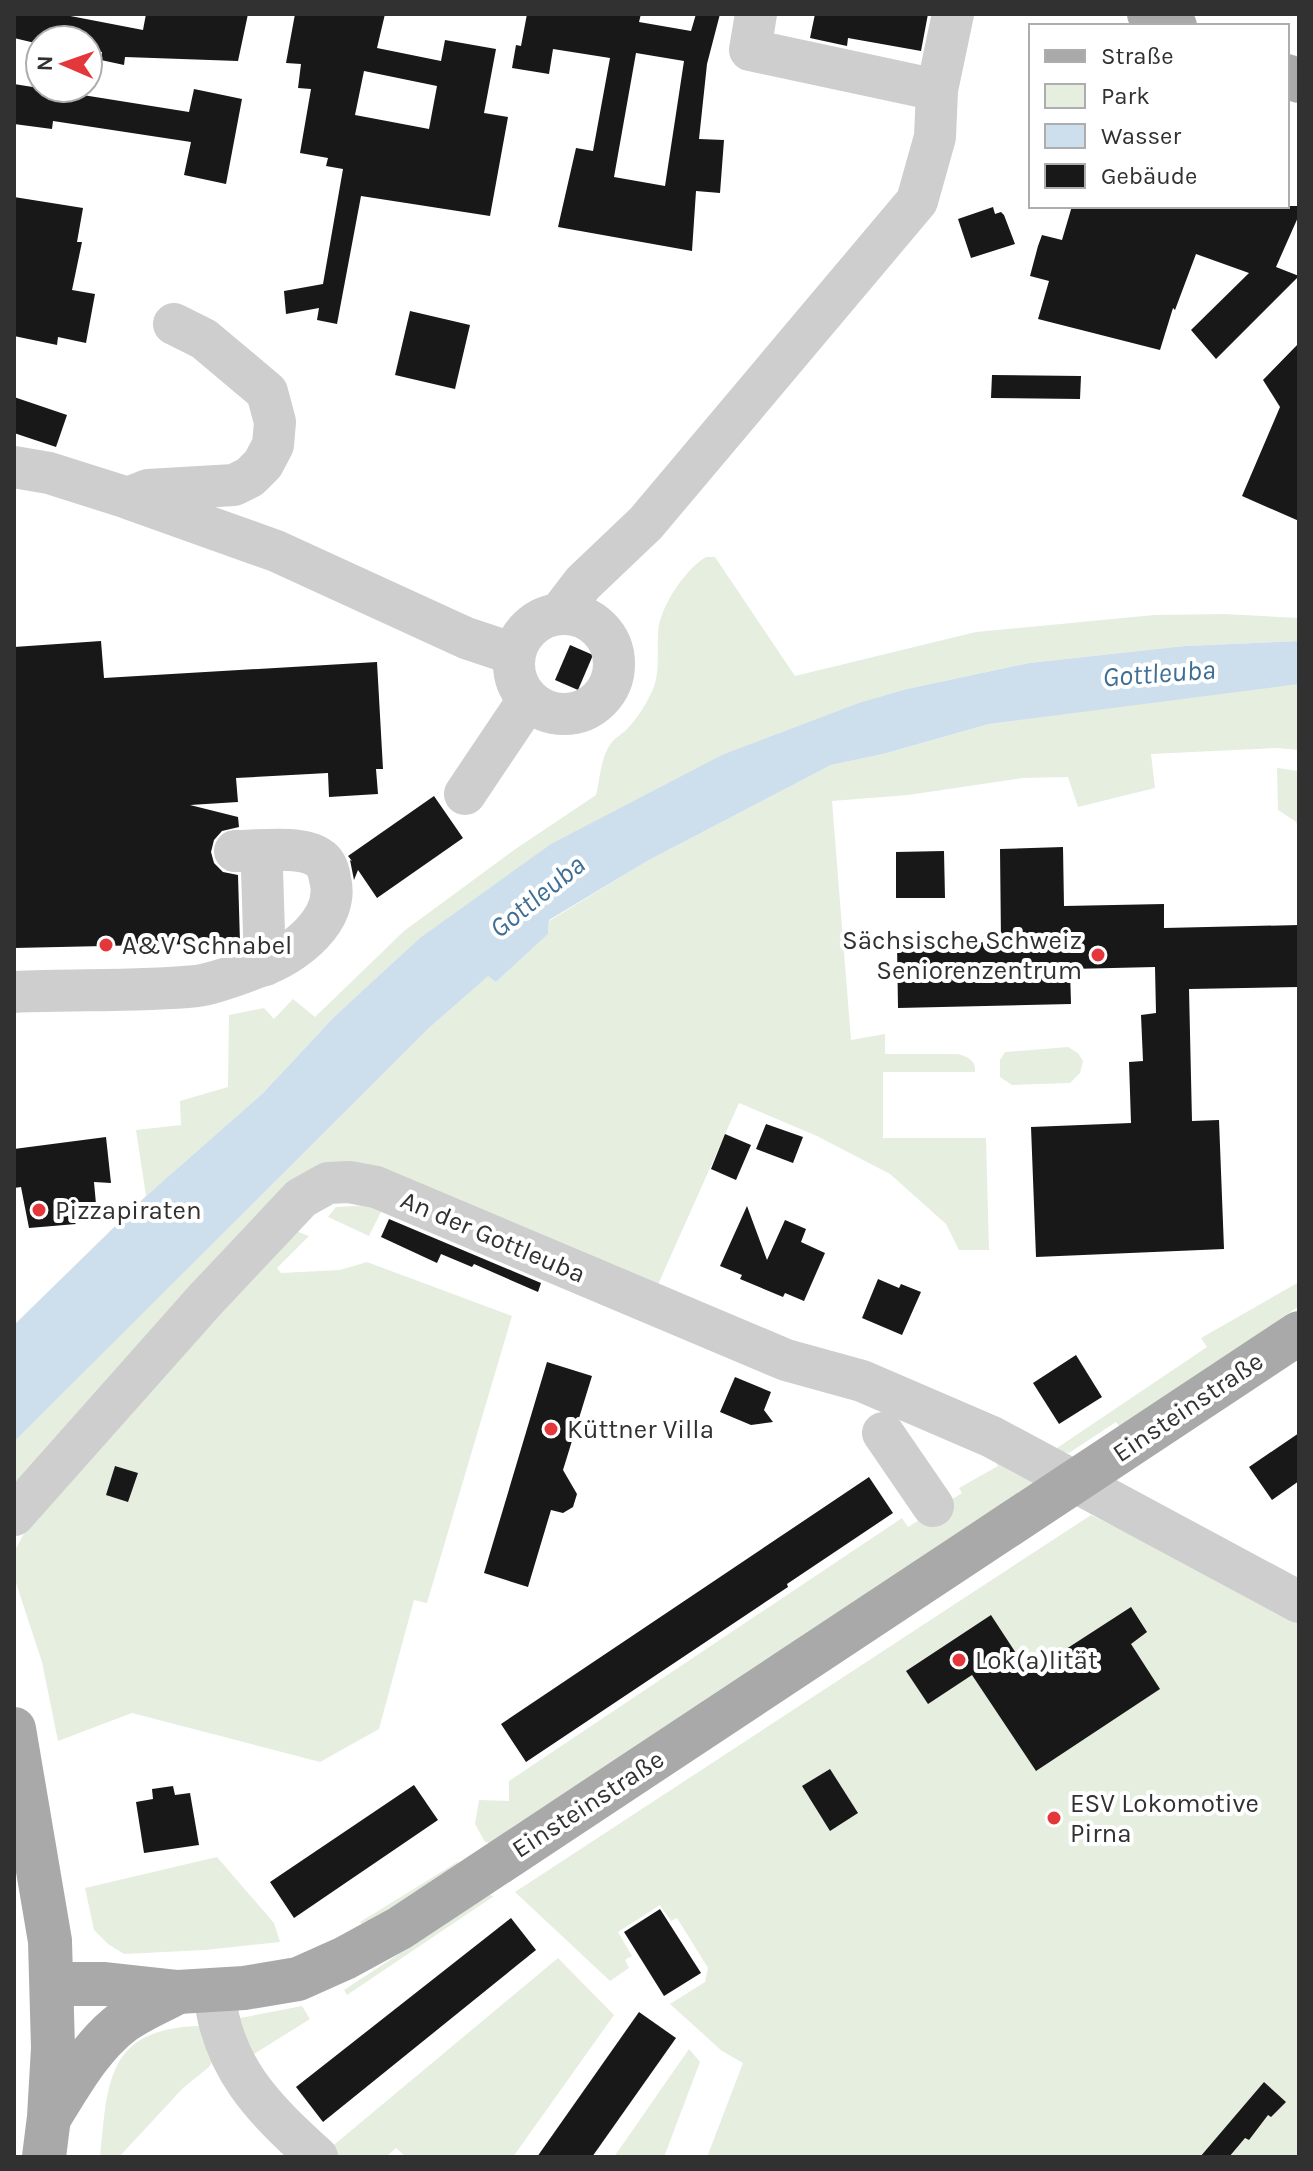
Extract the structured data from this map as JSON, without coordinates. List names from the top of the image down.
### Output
{
  "streets": {
    "main road": ["Einsteinstraße"],
    "street": ["An der Gottleuba"]
  },
  "crossings": [
    ["An der Gottleuba", "Einsteinstraße"]
  ],
  "water": ["Gottleuba"],
  "places": [
    "A&V Schnabel",
    "Sächsische Schweiz Seniorenzentrum",
    "Pizzapiraten",
    "Küttner Villa",
    "Lok(a)lität",
    "ESV Lokomotive Pirna"
  ],
  "legend": [
    "Straße",
    "Park",
    "Wasser",
    "Gebäude"
  ],
  "north": "left"
}
